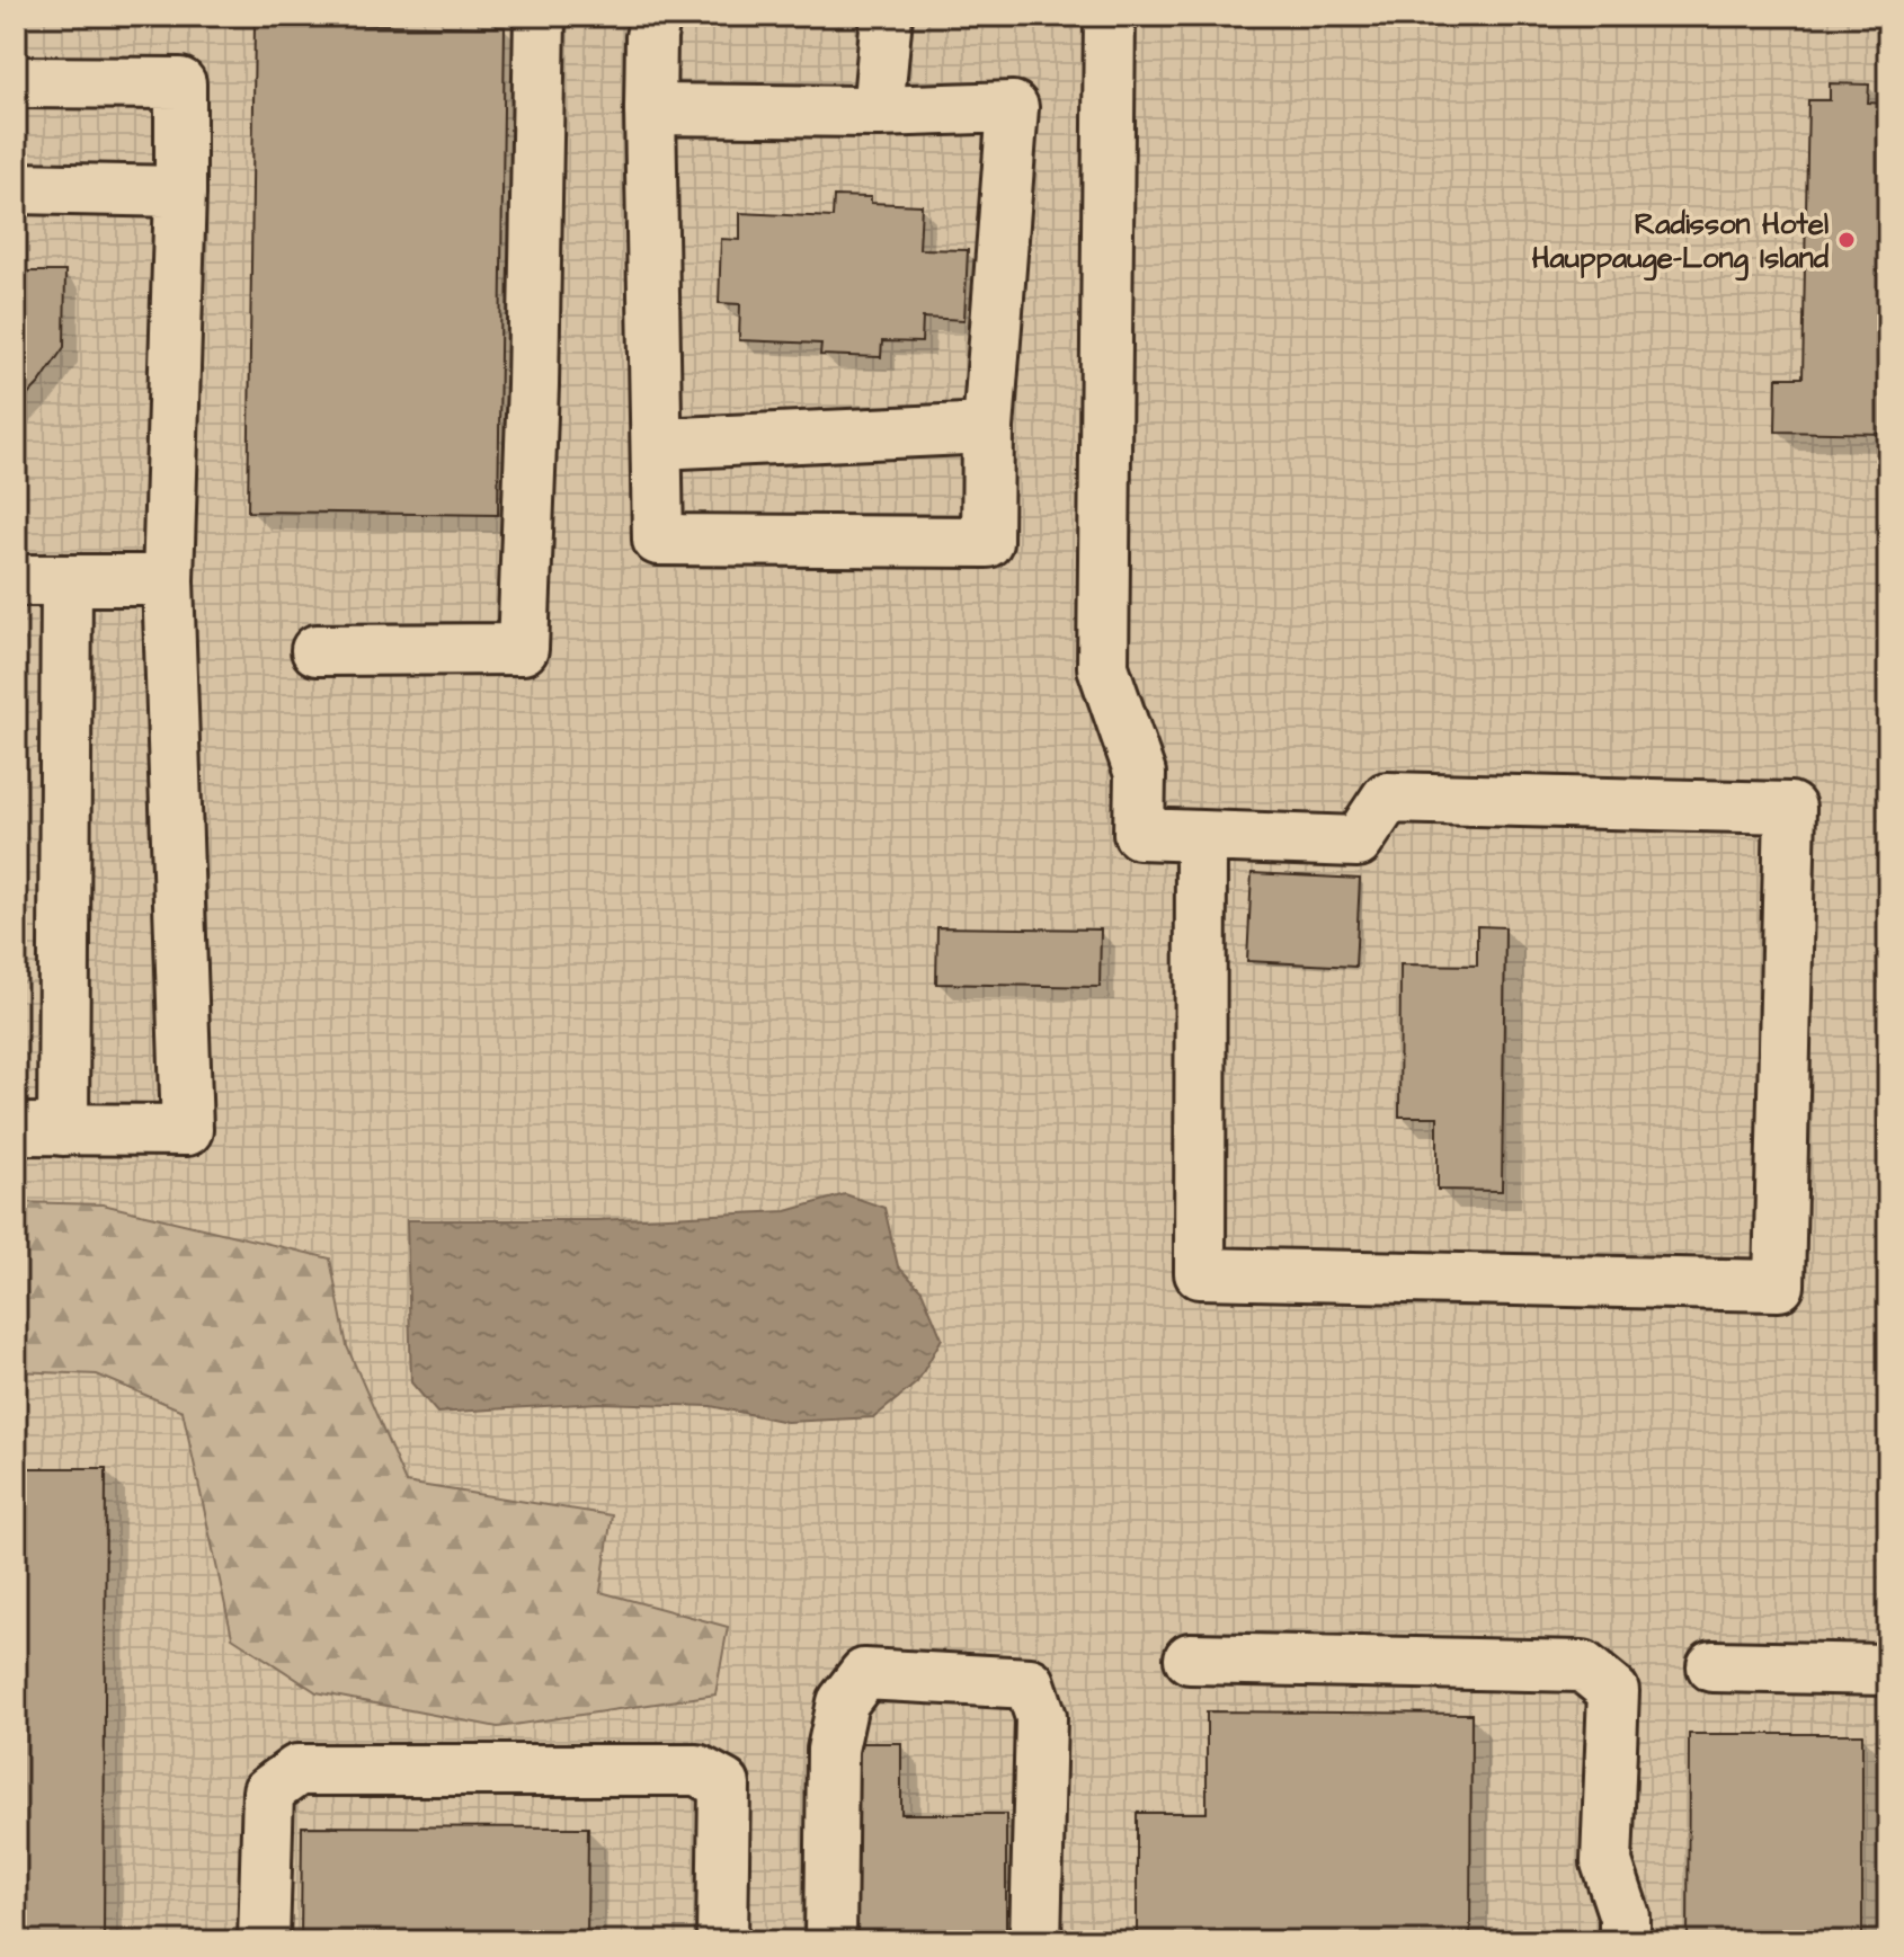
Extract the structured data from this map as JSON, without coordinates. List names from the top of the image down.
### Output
{
  "places": ["Radisson Hotel Hauppauge-Long Island"]
}
